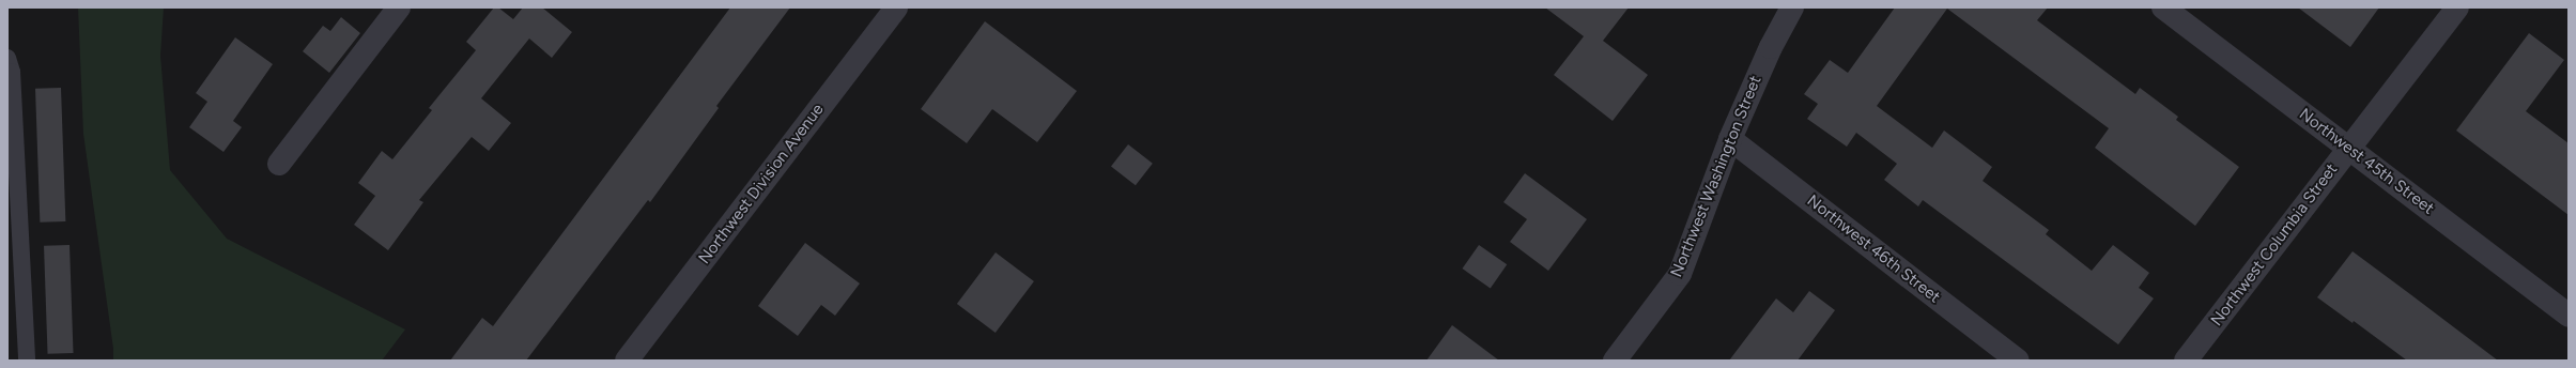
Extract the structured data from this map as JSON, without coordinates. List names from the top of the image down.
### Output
{
  "streets": {
    "street": [
      "Northwest 45th Street",
      "Northwest Washington Street",
      "Northwest Division Avenue",
      "Northwest Columbia Street",
      "Northwest 46th Street"
    ]
  },
  "crossings": [
    ["Northwest 45th Street", "Northwest Columbia Street"],
    ["Northwest Washington Street", "Northwest 46th Street"]
  ]
}
